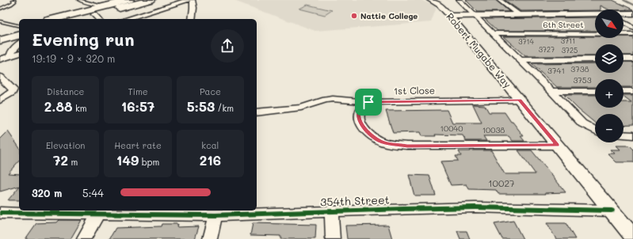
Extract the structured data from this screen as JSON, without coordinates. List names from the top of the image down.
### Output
{
  "streets": {
    "street": [
      "6th Street",
      "Robert Mugabe Way",
      "1st Close",
      "354th Street"
    ]
  },
  "crossings": [
    ["Robert Mugabe Way", "1st Close"],
    ["Robert Mugabe Way", "354th Street"]
  ],
  "places": ["Nattie College"],
  "house_numbers": [
    "3711",
    "3714",
    "3727",
    "3725",
    "3738",
    "3741",
    "3753",
    "10040",
    "10038",
    "10027"
  ],
  "north": "bottom right",
  "page": {
    "map_buttons": ["+", "−"],
    "heading": ["Evening run", "19:19 · 9 × 320 m"],
    "stats": [
      ["Distance", "2.88 km"],
      ["Time", "16:57"],
      ["Pace", "5:53 /km"],
      ["Elevation", "72 m"],
      ["Heart rate", "149 bpm"],
      ["kcal", "216"]
    ],
    "list": [
      {
        "name": "320 m",
        "note": "5:44"
      }
    ]
  }
}
